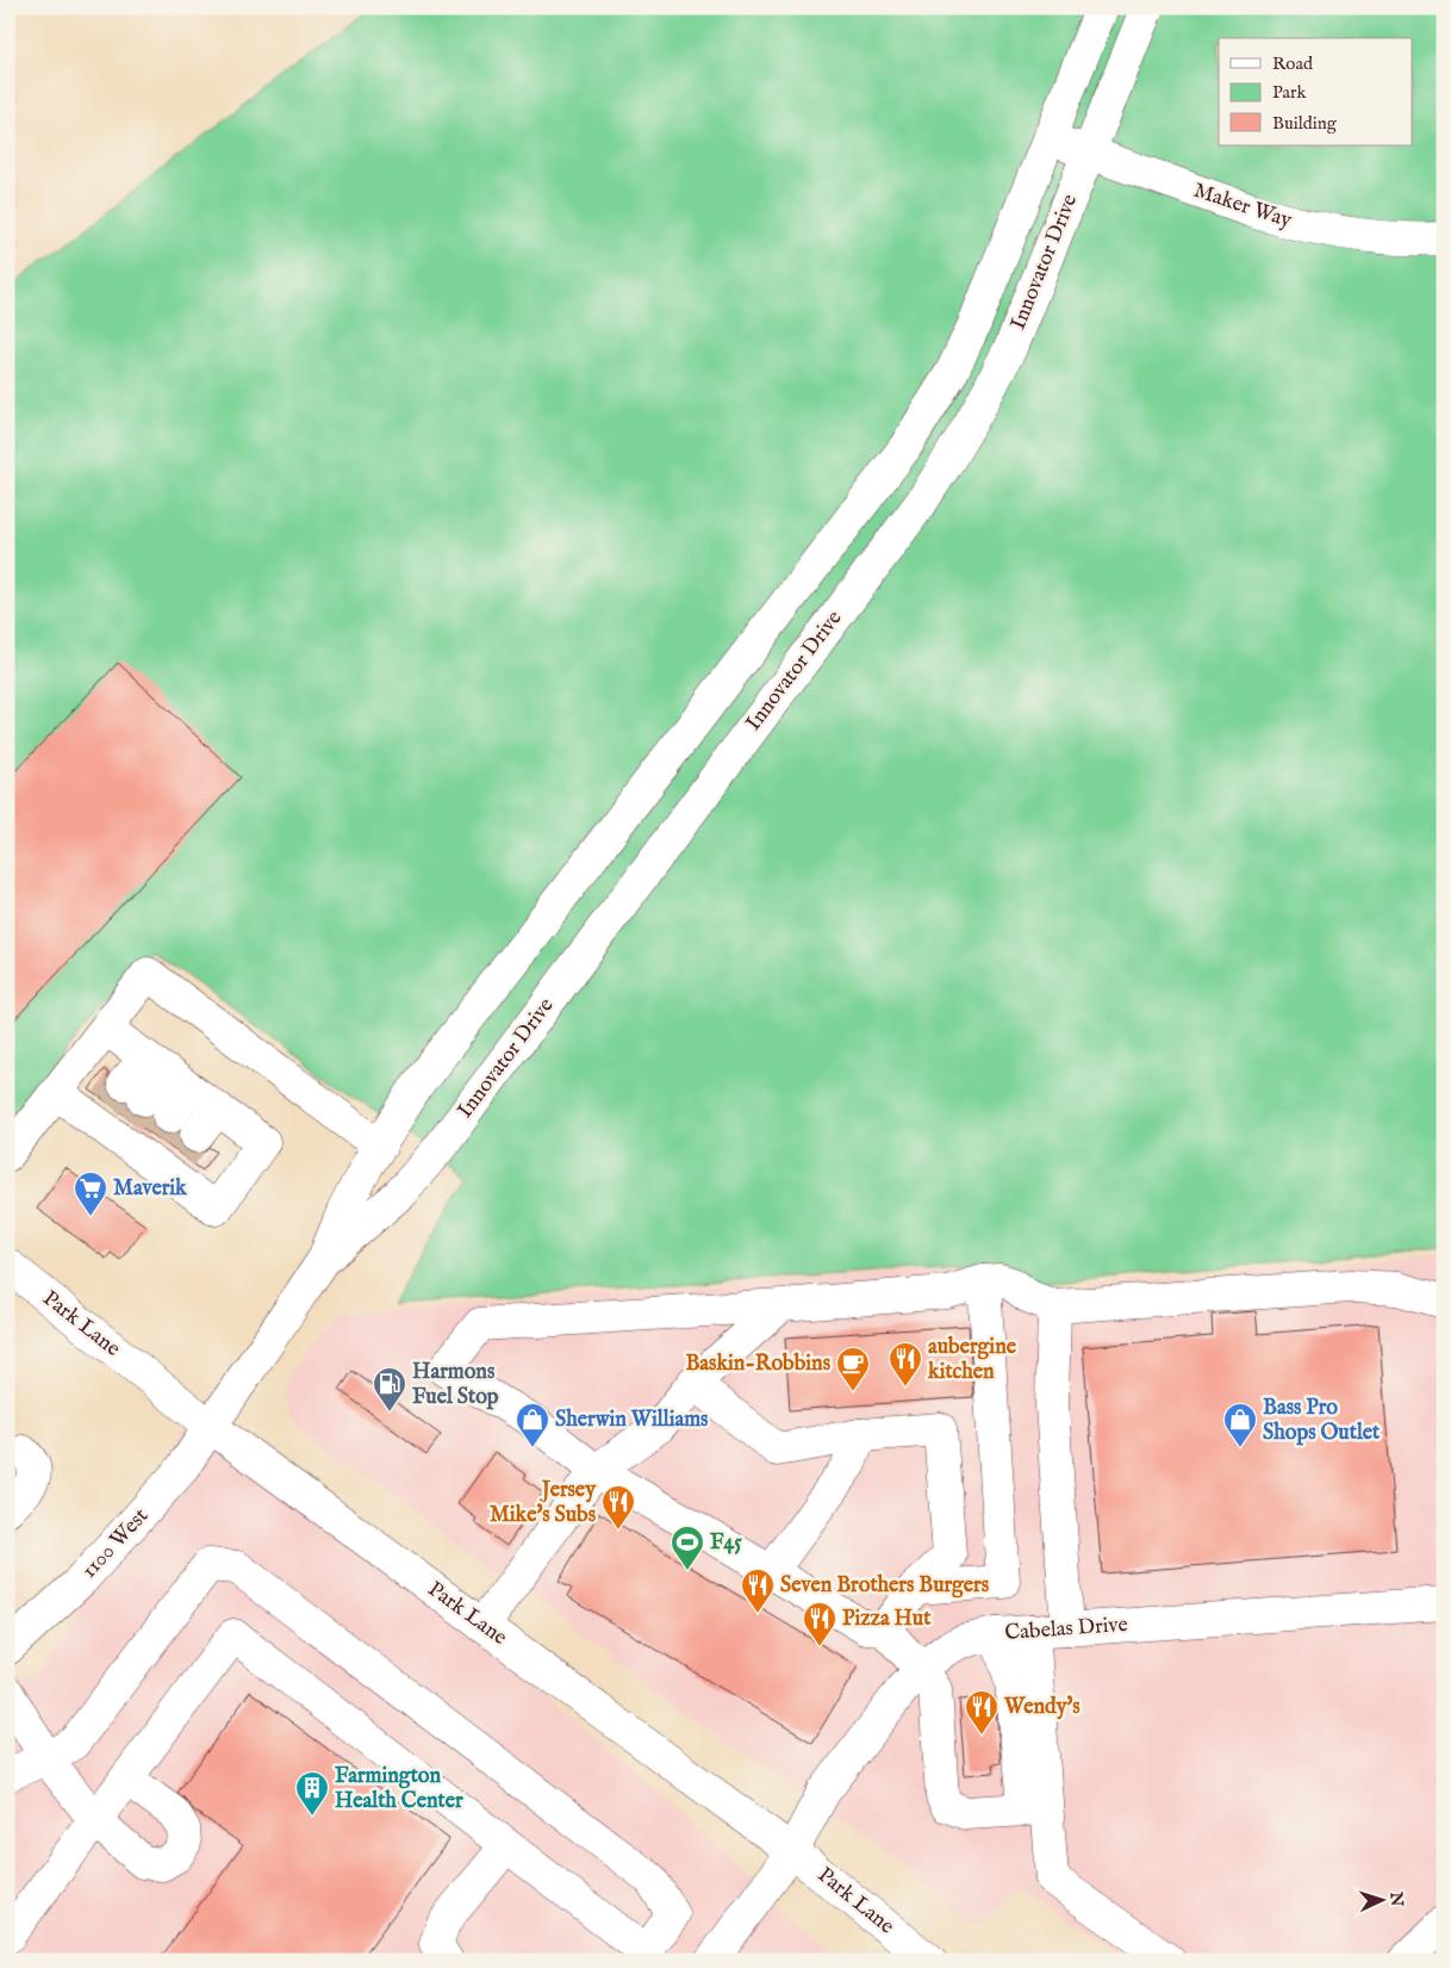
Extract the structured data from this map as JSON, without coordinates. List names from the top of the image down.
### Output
{
  "streets": {
    "main road": [
      "Maker Way",
      "Innovator Drive",
      "Park Lane",
      "1100 West",
      "Cabelas Drive"
    ]
  },
  "crossings": [
    ["Maker Way", "Innovator Drive"],
    ["Innovator Drive", "Park Lane"],
    ["Innovator Drive", "1100 West"],
    ["Park Lane", "1100 West"],
    ["Park Lane", "Cabelas Drive"]
  ],
  "places": {
    "supermarket": ["Maverik"],
    "restaurant": [
      "aubergine kitchen",
      "Jersey Mike's Subs",
      "Seven Brothers Burgers",
      "Pizza Hut",
      "Wendy's"
    ],
    "cafe": ["Baskin-Robbins"],
    "fuel station": ["Harmons Fuel Stop"],
    "shop": ["Sherwin Williams", "Bass Pro Shops Outlet"],
    "sports": ["F45"],
    "building": ["Farmington Health Center"]
  },
  "legend": ["Road", "Park", "Building"],
  "north": "right"
}
